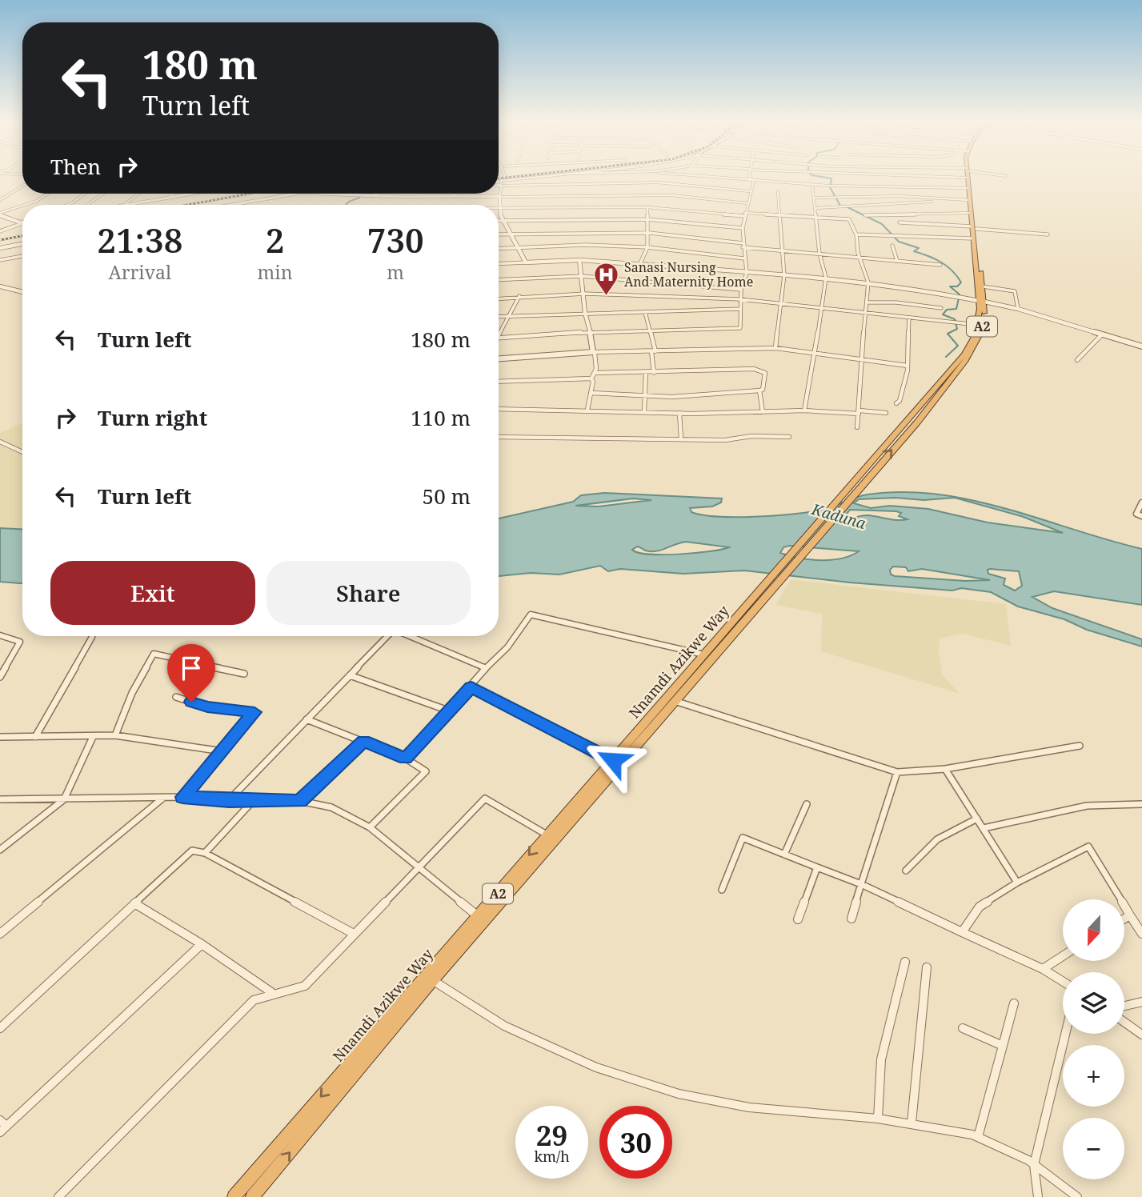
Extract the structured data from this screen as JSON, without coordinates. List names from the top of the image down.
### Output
{
  "streets": {
    "highway": ["A2", "Nnamdi Azikwe Way"]
  },
  "water": ["Kaduna"],
  "places": {
    "hospital": ["Sanasi Nursing And Maternity Home"]
  },
  "north": "bottom",
  "page": {
    "turn": ["180 m", "Turn left"],
    "then": "Then",
    "eta": [
      "21:38",
      "Arrival",
      "2",
      "min",
      "730",
      "m"
    ],
    "list": [
      {
        "name": "Turn left",
        "value": "180 m"
      },
      {
        "name": "Turn right",
        "value": "110 m"
      },
      {
        "name": "Turn left",
        "value": "50 m"
      }
    ],
    "buttons": ["Exit", "Share"],
    "map_buttons": ["+", "−"],
    "speed": "29 km/h",
    "limit": "30"
  }
}
